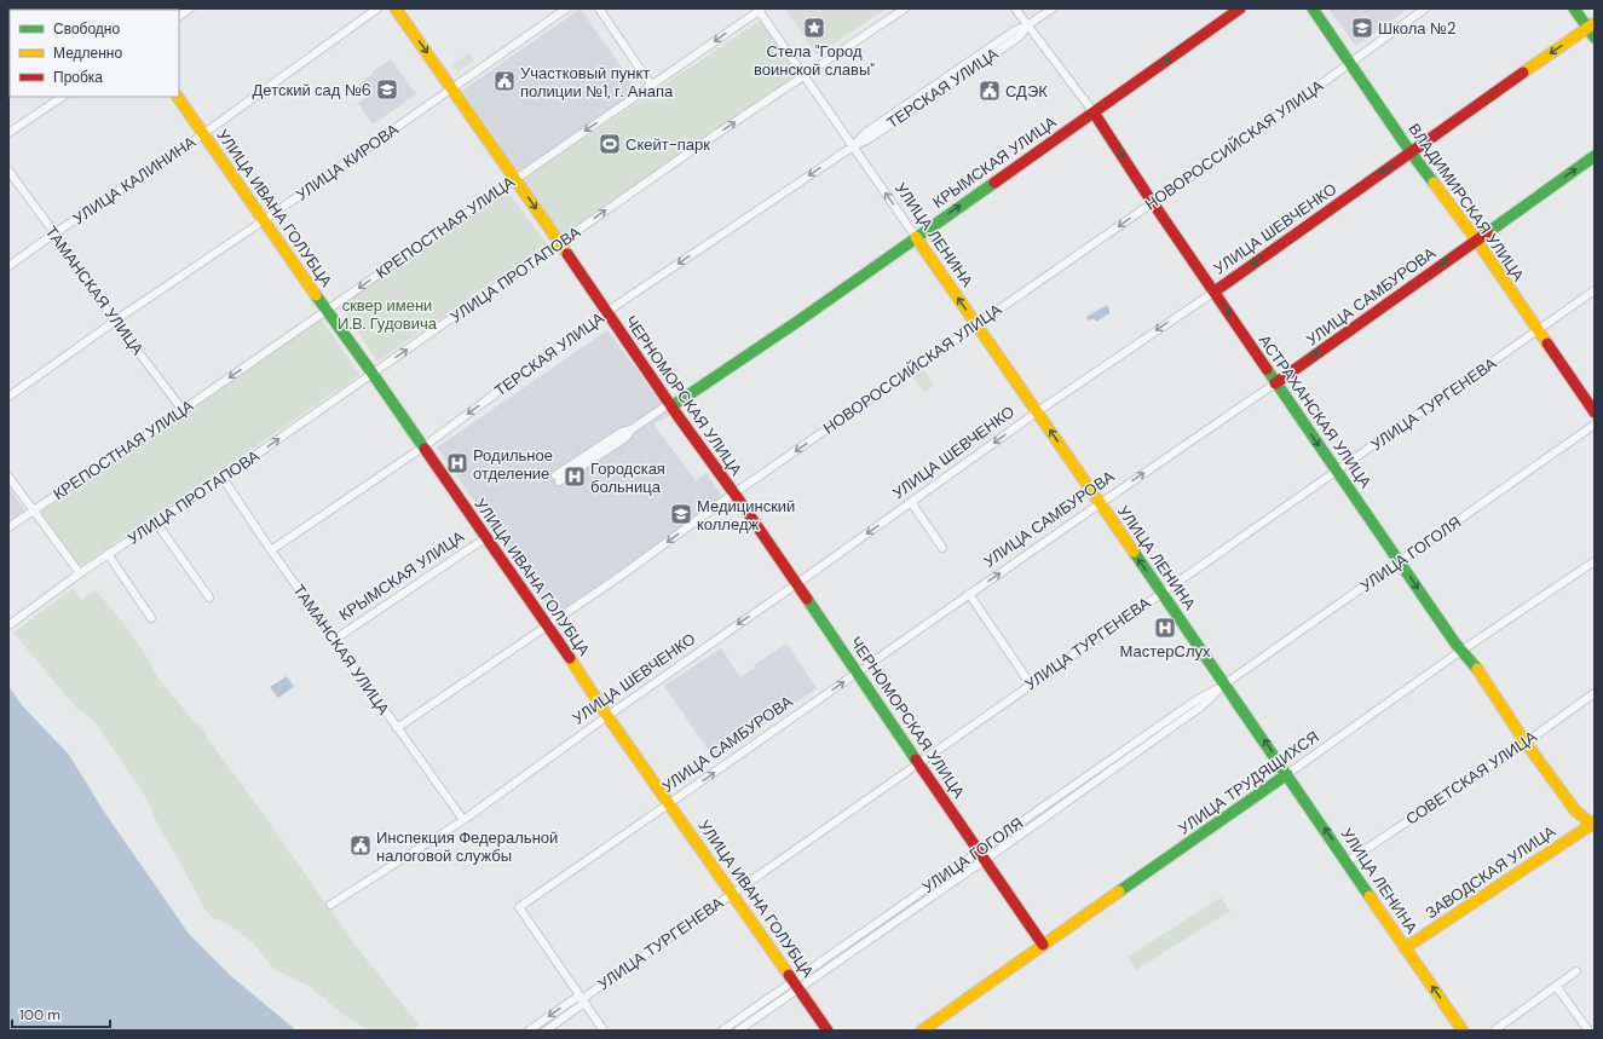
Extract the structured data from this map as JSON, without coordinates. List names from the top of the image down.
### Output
{
  "streets": {
    "street": [
      "ТЕРСКАЯ УЛИЦА",
      "НОВОРОССИЙСКАЯ УЛИЦА",
      "УЛИЦА КИРОВА",
      "КРЫМСКАЯ УЛИЦА",
      "УЛИЦА КАЛИНИНА",
      "ВЛАДИМИРСКАЯ УЛИЦА",
      "УЛИЦА ИВАНА ГОЛУБЦА",
      "КРЕПОСТНАЯ УЛИЦА",
      "УЛИЦА ШЕВЧЕНКО",
      "УЛИЦА ЛЕНИНА",
      "УЛИЦА ПРОТАПОВА",
      "ТАМАНСКАЯ УЛИЦА",
      "УЛИЦА САМБУРОВА",
      "ЧЕРНОМОРСКАЯ УЛИЦА",
      "УЛИЦА ТУРГЕНЕВА",
      "АСТРАХАНСКАЯ УЛИЦА",
      "УЛИЦА ГОГОЛЯ",
      "СОВЕТСКАЯ УЛИЦА",
      "УЛИЦА ТРУДЯЩИХСЯ",
      "ЗАВОДСКАЯ УЛИЦА"
    ]
  },
  "crossings": [
    ["ТЕРСКАЯ УЛИЦА", "УЛИЦА ИВАНА ГОЛУБЦА"],
    ["ТЕРСКАЯ УЛИЦА", "УЛИЦА ЛЕНИНА"],
    ["ТЕРСКАЯ УЛИЦА", "ТАМАНСКАЯ УЛИЦА"],
    ["ТЕРСКАЯ УЛИЦА", "ЧЕРНОМОРСКАЯ УЛИЦА"],
    ["ТЕРСКАЯ УЛИЦА", "АСТРАХАНСКАЯ УЛИЦА"],
    ["НОВОРОССИЙСКАЯ УЛИЦА", "ВЛАДИМИРСКАЯ УЛИЦА"],
    ["НОВОРОССИЙСКАЯ УЛИЦА", "УЛИЦА ИВАНА ГОЛУБЦА"],
    ["НОВОРОССИЙСКАЯ УЛИЦА", "УЛИЦА ЛЕНИНА"],
    ["НОВОРОССИЙСКАЯ УЛИЦА", "ТАМАНСКАЯ УЛИЦА"],
    ["НОВОРОССИЙСКАЯ УЛИЦА", "ЧЕРНОМОРСКАЯ УЛИЦА"],
    ["НОВОРОССИЙСКАЯ УЛИЦА", "АСТРАХАНСКАЯ УЛИЦА"],
    ["УЛИЦА КИРОВА", "УЛИЦА ИВАНА ГОЛУБЦА"],
    ["УЛИЦА КИРОВА", "ТАМАНСКАЯ УЛИЦА"],
    ["УЛИЦА КИРОВА", "ЧЕРНОМОРСКАЯ УЛИЦА"],
    ["КРЫМСКАЯ УЛИЦА", "УЛИЦА ИВАНА ГОЛУБЦА"],
    ["КРЫМСКАЯ УЛИЦА", "УЛИЦА ЛЕНИНА"],
    ["КРЫМСКАЯ УЛИЦА", "ТАМАНСКАЯ УЛИЦА"],
    ["КРЫМСКАЯ УЛИЦА", "ЧЕРНОМОРСКАЯ УЛИЦА"],
    ["КРЫМСКАЯ УЛИЦА", "АСТРАХАНСКАЯ УЛИЦА"],
    ["УЛИЦА КАЛИНИНА", "УЛИЦА ИВАНА ГОЛУБЦА"],
    ["УЛИЦА КАЛИНИНА", "ТАМАНСКАЯ УЛИЦА"],
    ["ВЛАДИМИРСКАЯ УЛИЦА", "УЛИЦА ШЕВЧЕНКО"],
    ["ВЛАДИМИРСКАЯ УЛИЦА", "УЛИЦА САМБУРОВА"],
    ["ВЛАДИМИРСКАЯ УЛИЦА", "УЛИЦА ТУРГЕНЕВА"],
    ["УЛИЦА ИВАНА ГОЛУБЦА", "КРЕПОСТНАЯ УЛИЦА"],
    ["УЛИЦА ИВАНА ГОЛУБЦА", "УЛИЦА ШЕВЧЕНКО"],
    ["УЛИЦА ИВАНА ГОЛУБЦА", "УЛИЦА ПРОТАПОВА"],
    ["УЛИЦА ИВАНА ГОЛУБЦА", "УЛИЦА САМБУРОВА"],
    ["УЛИЦА ИВАНА ГОЛУБЦА", "УЛИЦА ТУРГЕНЕВА"],
    ["УЛИЦА ИВАНА ГОЛУБЦА", "УЛИЦА ГОГОЛЯ"],
    ["КРЕПОСТНАЯ УЛИЦА", "УЛИЦА ЛЕНИНА"],
    ["КРЕПОСТНАЯ УЛИЦА", "ТАМАНСКАЯ УЛИЦА"],
    ["КРЕПОСТНАЯ УЛИЦА", "ЧЕРНОМОРСКАЯ УЛИЦА"],
    ["УЛИЦА ШЕВЧЕНКО", "УЛИЦА ЛЕНИНА"],
    ["УЛИЦА ШЕВЧЕНКО", "ТАМАНСКАЯ УЛИЦА"],
    ["УЛИЦА ШЕВЧЕНКО", "ЧЕРНОМОРСКАЯ УЛИЦА"],
    ["УЛИЦА ШЕВЧЕНКО", "АСТРАХАНСКАЯ УЛИЦА"],
    ["УЛИЦА ЛЕНИНА", "УЛИЦА ПРОТАПОВА"],
    ["УЛИЦА ЛЕНИНА", "УЛИЦА САМБУРОВА"],
    ["УЛИЦА ЛЕНИНА", "УЛИЦА ТУРГЕНЕВА"],
    ["УЛИЦА ЛЕНИНА", "УЛИЦА ГОГОЛЯ"],
    ["УЛИЦА ЛЕНИНА", "СОВЕТСКАЯ УЛИЦА"],
    ["УЛИЦА ЛЕНИНА", "УЛИЦА ТРУДЯЩИХСЯ"],
    ["УЛИЦА ЛЕНИНА", "ЗАВОДСКАЯ УЛИЦА"],
    ["УЛИЦА ПРОТАПОВА", "ТАМАНСКАЯ УЛИЦА"],
    ["УЛИЦА ПРОТАПОВА", "ЧЕРНОМОРСКАЯ УЛИЦА"],
    ["УЛИЦА САМБУРОВА", "ЧЕРНОМОРСКАЯ УЛИЦА"],
    ["УЛИЦА САМБУРОВА", "УЛИЦА ТУРГЕНЕВА"],
    ["УЛИЦА САМБУРОВА", "АСТРАХАНСКАЯ УЛИЦА"],
    ["ЧЕРНОМОРСКАЯ УЛИЦА", "УЛИЦА ТУРГЕНЕВА"],
    ["ЧЕРНОМОРСКАЯ УЛИЦА", "УЛИЦА ГОГОЛЯ"],
    ["ЧЕРНОМОРСКАЯ УЛИЦА", "УЛИЦА ТРУДЯЩИХСЯ"],
    ["УЛИЦА ТУРГЕНЕВА", "АСТРАХАНСКАЯ УЛИЦА"],
    ["АСТРАХАНСКАЯ УЛИЦА", "УЛИЦА ГОГОЛЯ"],
    ["АСТРАХАНСКАЯ УЛИЦА", "СОВЕТСКАЯ УЛИЦА"],
    ["АСТРАХАНСКАЯ УЛИЦА", "УЛИЦА ТРУДЯЩИХСЯ"],
    ["АСТРАХАНСКАЯ УЛИЦА", "ЗАВОДСКАЯ УЛИЦА"]
  ],
  "one_way": [
    "ТЕРСКАЯ УЛИЦА",
    "НОВОРОССИЙСКАЯ УЛИЦА",
    "КРЫМСКАЯ УЛИЦА",
    "КРЕПОСТНАЯ УЛИЦА",
    "УЛИЦА ШЕВЧЕНКО",
    "УЛИЦА ЛЕНИНА",
    "УЛИЦА ПРОТАПОВА",
    "УЛИЦА САМБУРОВА",
    "АСТРАХАНСКАЯ УЛИЦА"
  ],
  "parks": ["сквер имени И.В. Гудовича"],
  "places": {
    "place": ["Стела \"Город воинской славы\""],
    "school or university": ["Школа №2", "Детский сад №6", "Медицинский колледж"],
    "public building": ["Участковый пункт полиции №1, г. Анапа", "СДЭК", "Инспекция Федеральной налоговой службы"],
    "sports": ["Скейт-парк"],
    "hospital": ["Родильное отделение", "Городская больница", "МастерСлух"]
  },
  "legend": ["Свободно", "Медленно", "Пробка"],
  "scale_bar": "100 m"
}
